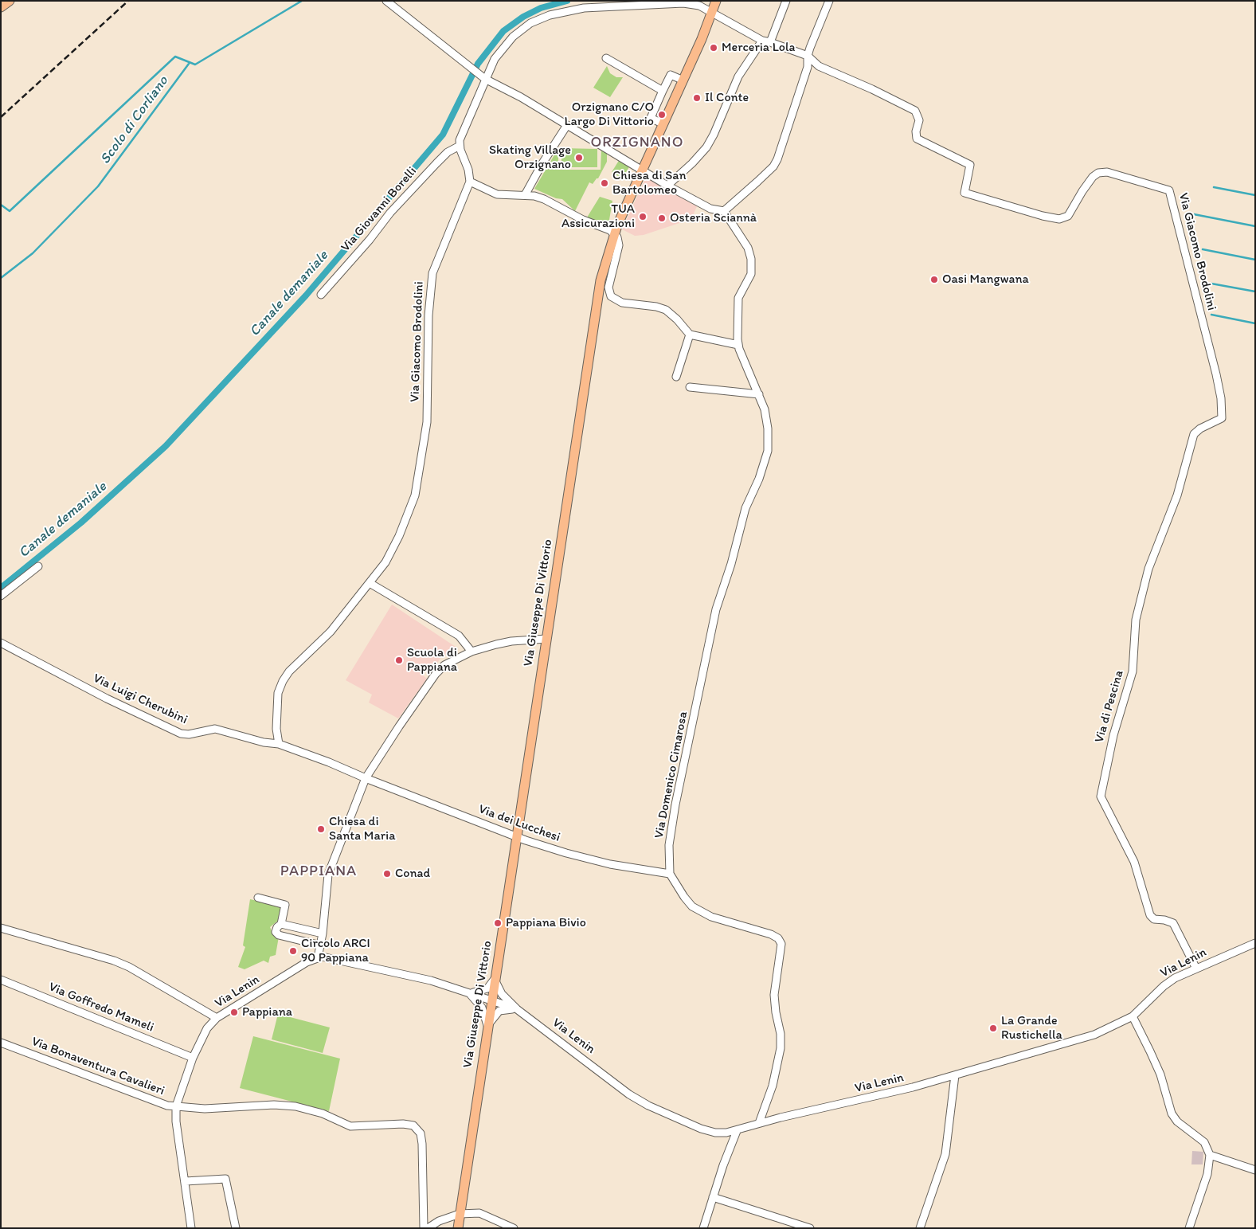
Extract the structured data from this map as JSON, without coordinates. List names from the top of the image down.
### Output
{
  "streets": {
    "main road": ["Via Giuseppe Di Vittorio"],
    "street": [
      "Via Giovanni Borelli",
      "Via Giacomo Brodolini",
      "Via Luigi Cherubini",
      "Via di Pescina",
      "Via Domenico Cimarosa",
      "Via dei Lucchesi",
      "Via Lenin",
      "Via Goffredo Mameli",
      "Via Bonaventura Cavalieri"
    ]
  },
  "crossings": [
    ["Via Giovanni Borelli", "Via Giacomo Brodolini"],
    ["Via Giacomo Brodolini", "Via Giuseppe Di Vittorio"],
    ["Via Giacomo Brodolini", "Via Luigi Cherubini"],
    ["Via Giacomo Brodolini", "Via di Pescina"],
    ["Via Giuseppe Di Vittorio", "Via dei Lucchesi"],
    ["Via Giuseppe Di Vittorio", "Via Lenin"],
    ["Via di Pescina", "Via Lenin"],
    ["Via Domenico Cimarosa", "Via dei Lucchesi"],
    ["Via Domenico Cimarosa", "Via Lenin"]
  ],
  "districts": ["ORZIGNANO", "PAPPIANA"],
  "water": ["Scolo di Corliano", "Canale demaniale"],
  "places": [
    "Merceria Lola",
    "Il Conte",
    "Orzignano C/O Largo Di Vittorio",
    "Skating Village Orzignano",
    "Chiesa di San Bartolomeo",
    "TUA Assicurazioni",
    "Osteria Sciannà",
    "Oasi Mangwana",
    "Scuola di Pappiana",
    "Chiesa di Santa Maria",
    "Conad",
    "Pappiana Bivio",
    "Circolo ARCI 90 Pappiana",
    "Pappiana",
    "La Grande Rustichella"
  ]
}
